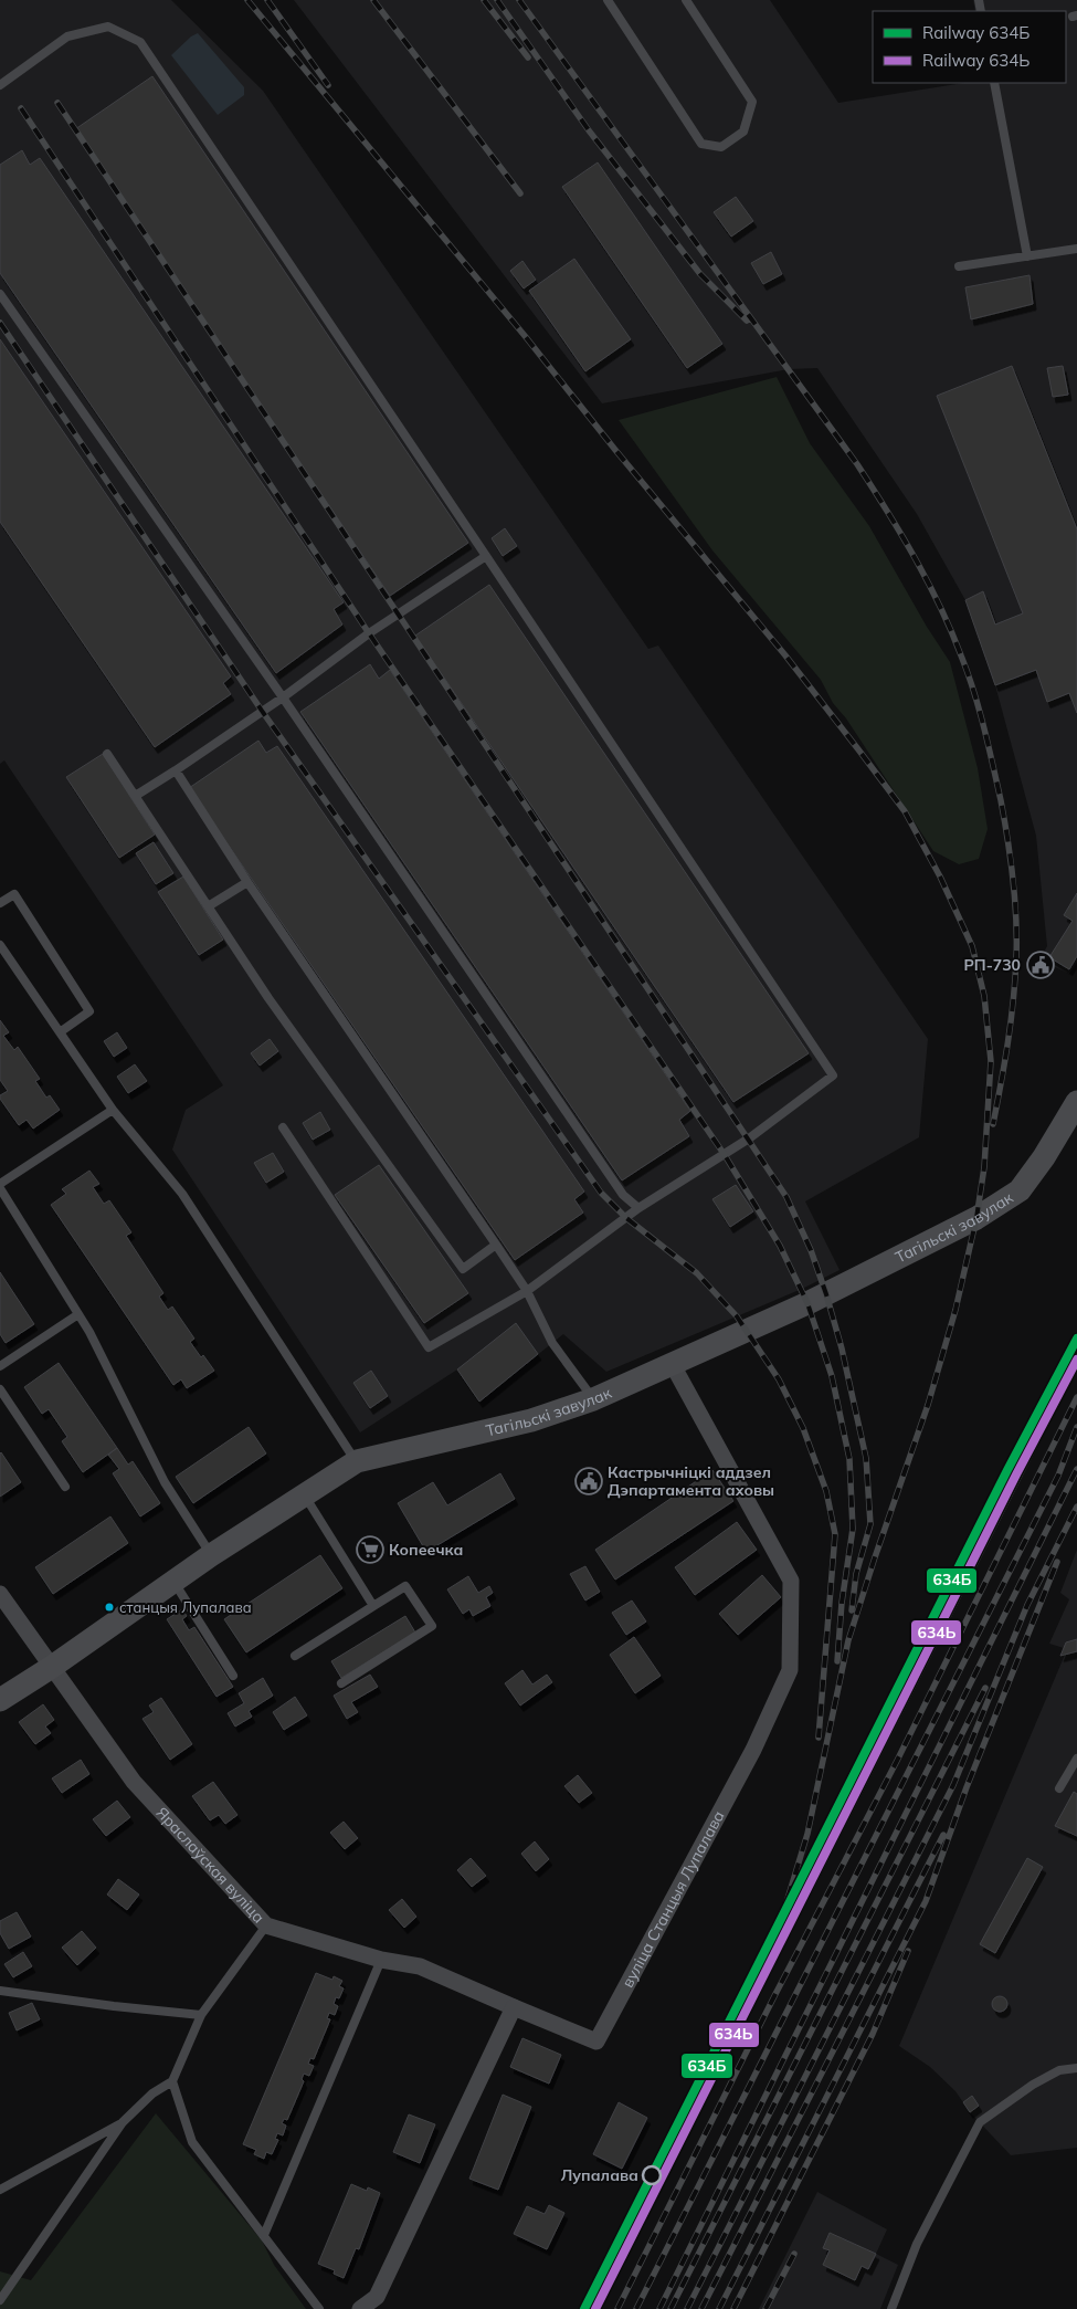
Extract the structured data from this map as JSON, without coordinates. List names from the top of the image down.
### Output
{
  "streets": {
    "main road": ["Тагільскі завулак"],
    "street": ["Яраслаўская вуліца", "вуліца Станцыя Лупалава"]
  },
  "crossings": [
    ["Тагільскі завулак", "Яраслаўская вуліца"],
    ["Тагільскі завулак", "вуліца Станцыя Лупалава"],
    ["Яраслаўская вуліца", "вуліца Станцыя Лупалава"]
  ],
  "places": {
    "public building": ["РП-730", "Кастрычніцкі аддзел Дэпартамента аховы"],
    "supermarket": ["Копеечка"],
    "other": ["станцыя Лупалава", "Лупалава"]
  },
  "lines": ["rail line 634Б", "rail line 634Ь"],
  "legend": ["Railway 634Б", "Railway 634Ь"]
}
